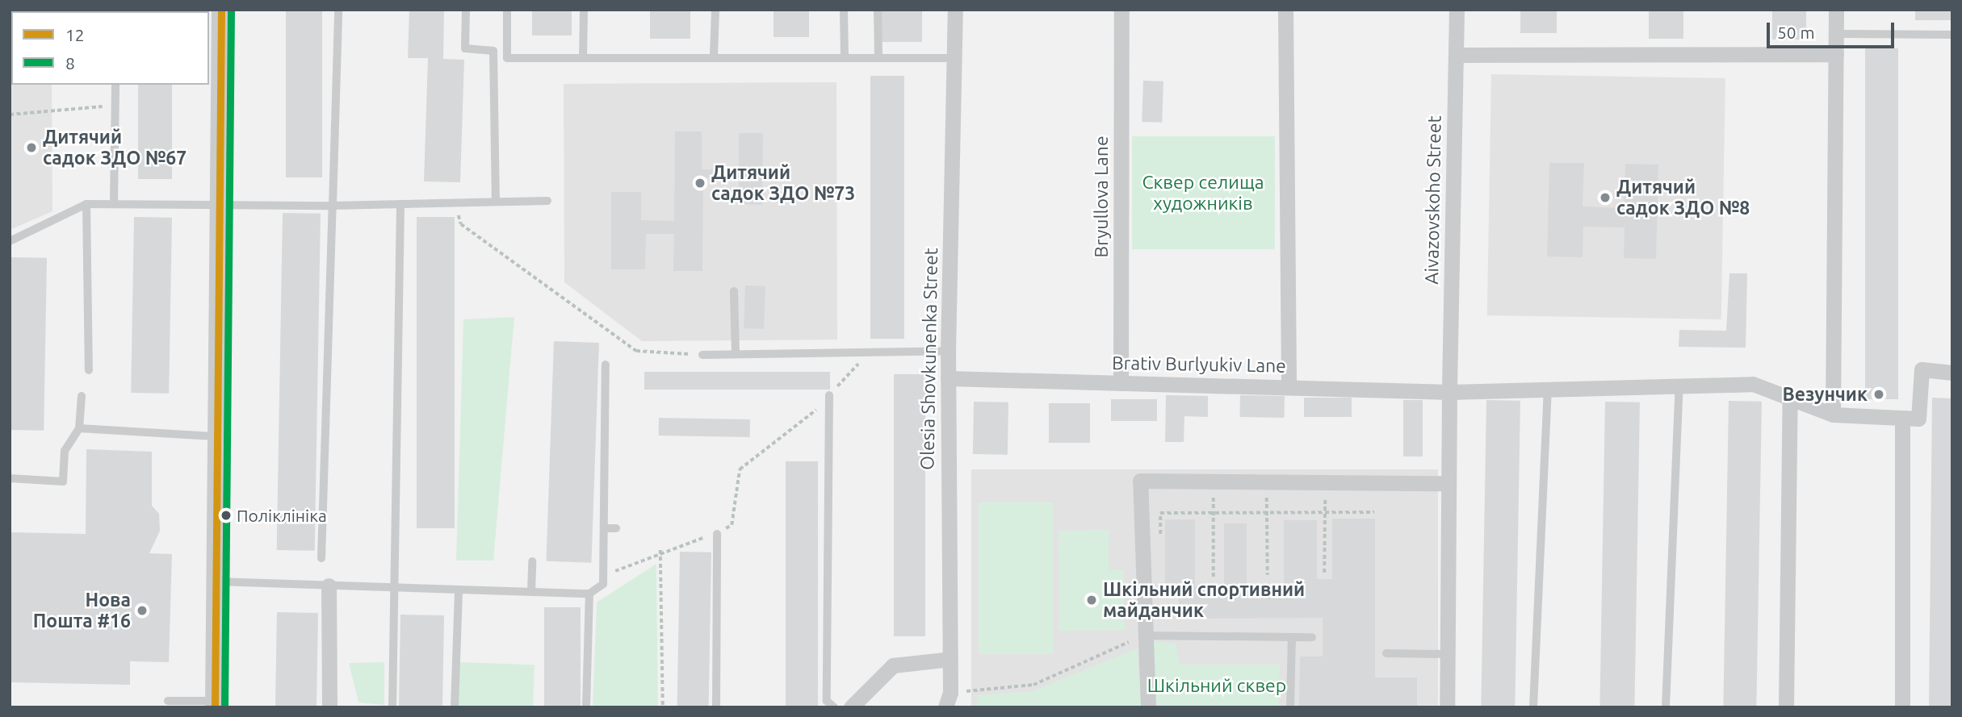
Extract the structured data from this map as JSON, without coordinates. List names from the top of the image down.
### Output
{
  "streets": {
    "street": [
      "Bryullova Lane",
      "Aivazovskoho Street",
      "Olesia Shovkunenka Street",
      "Brativ Burlyukiv Lane"
    ]
  },
  "crossings": [
    ["Bryullova Lane", "Brativ Burlyukiv Lane"],
    ["Aivazovskoho Street", "Brativ Burlyukiv Lane"],
    ["Olesia Shovkunenka Street", "Brativ Burlyukiv Lane"]
  ],
  "parks": ["Сквер селища художників", "Шкільний сквер"],
  "places": [
    "Дитячий садок ЗДО №67",
    "Дитячий садок ЗДО №73",
    "Дитячий садок ЗДО №8",
    "Везунчик",
    "Поліклініка",
    "Шкільний спортивний майданчик",
    "Нова Пошта #16"
  ],
  "lines": ["transit line 12", "transit line 8"],
  "legend": ["12", "8"],
  "scale_bar": "50 m"
}
